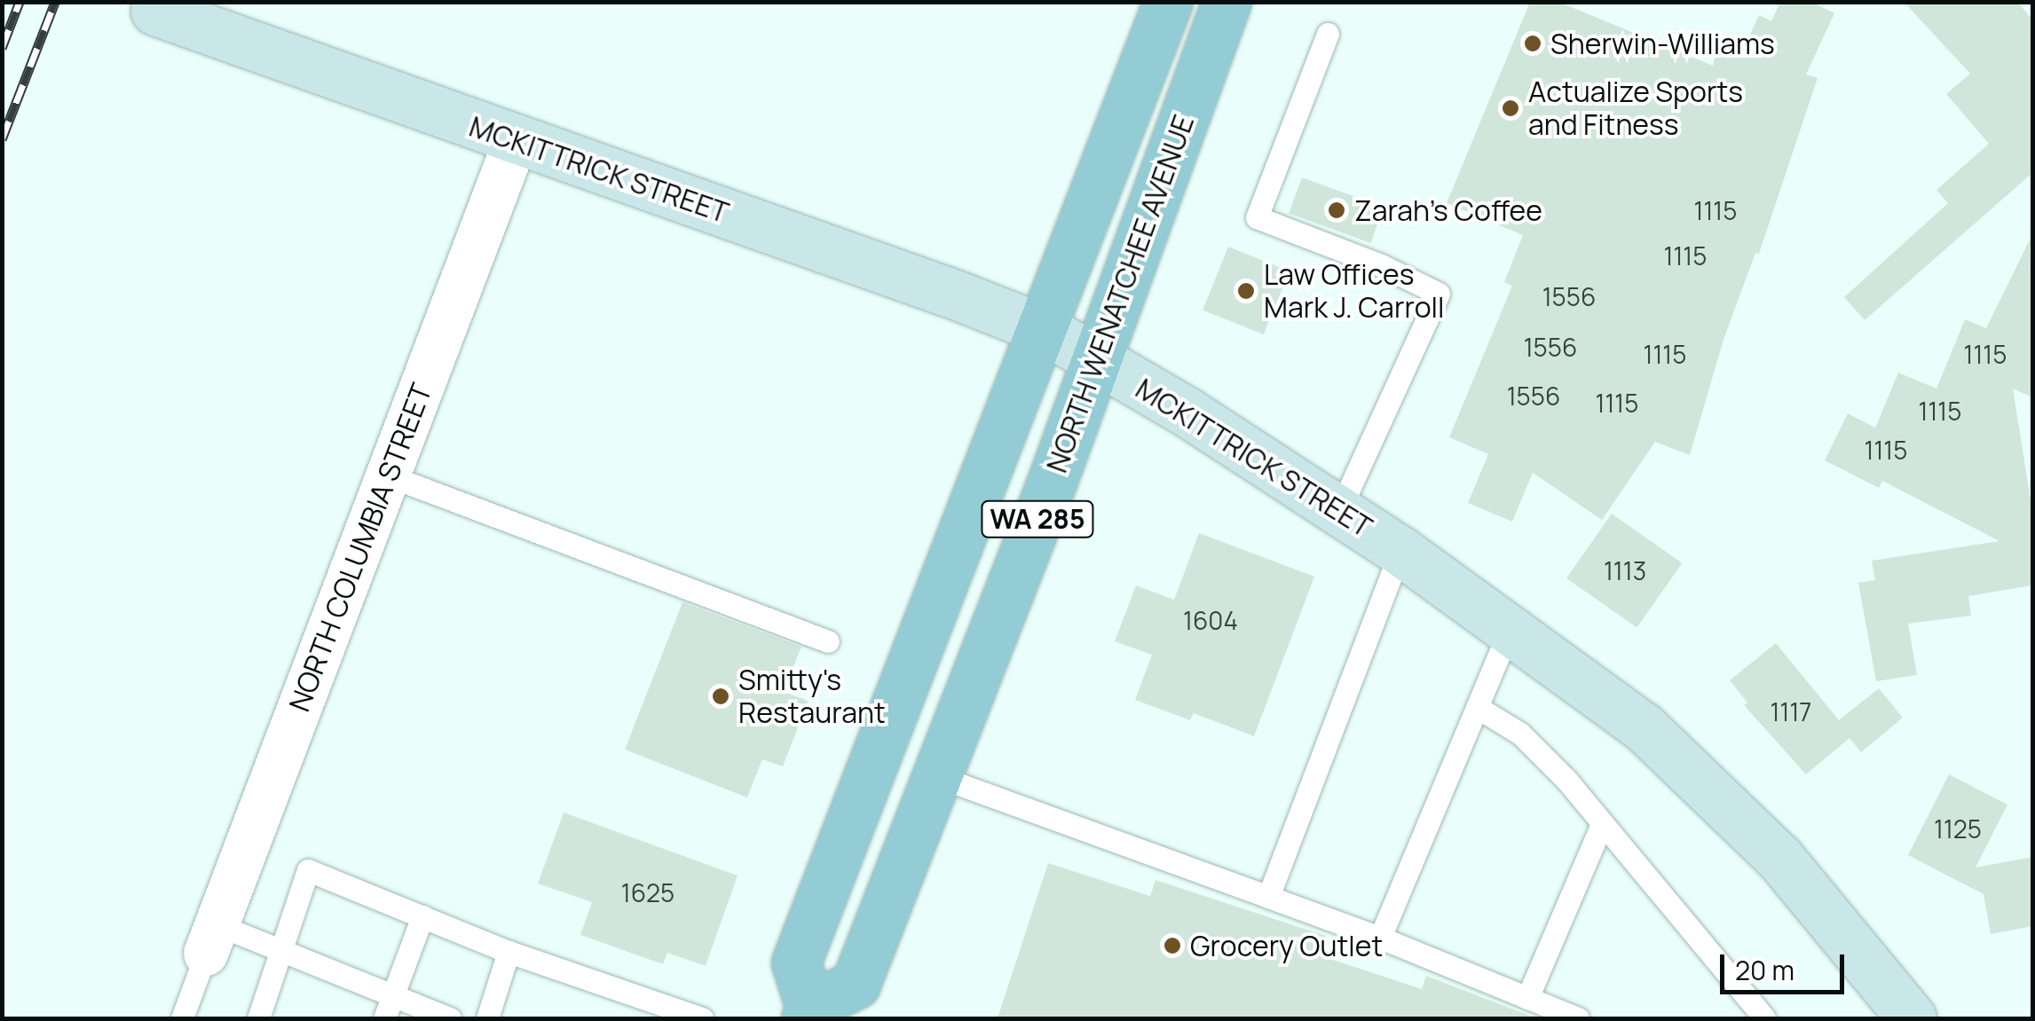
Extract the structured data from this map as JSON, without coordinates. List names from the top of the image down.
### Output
{
  "streets": {
    "main road": ["NORTH WENATCHEE AVENUE", "WA 285"],
    "street": ["MCKITTRICK STREET", "NORTH COLUMBIA STREET"]
  },
  "crossings": [
    ["MCKITTRICK STREET", "NORTH WENATCHEE AVENUE"],
    ["MCKITTRICK STREET", "NORTH COLUMBIA STREET"]
  ],
  "places": [
    "Sherwin-Williams",
    "Actualize Sports and Fitness",
    "Zarah's Coffee",
    "Law Offices Mark J. Carroll",
    "Smitty's Restaurant",
    "Grocery Outlet"
  ],
  "house_numbers": [
    "1115",
    "1115",
    "1556",
    "1556",
    "1115",
    "1115",
    "1556",
    "1115",
    "1115",
    "1115",
    "1113",
    "1604",
    "1117",
    "1125",
    "1625"
  ],
  "scale_bar": "20 m"
}
